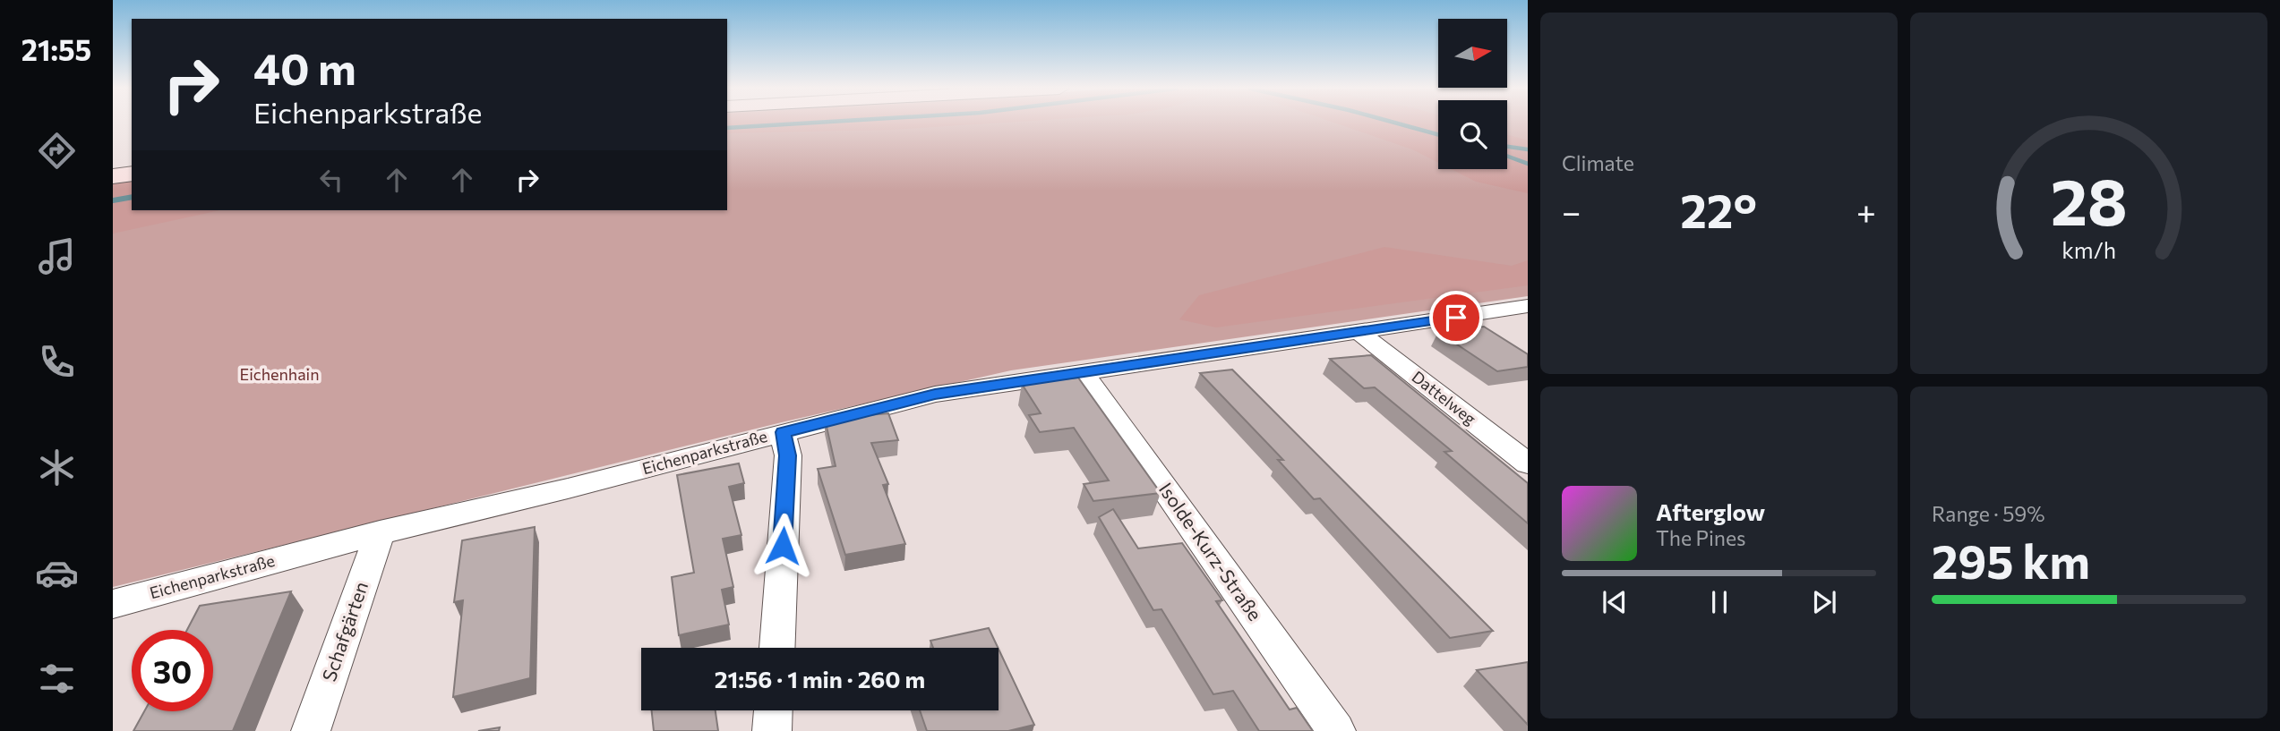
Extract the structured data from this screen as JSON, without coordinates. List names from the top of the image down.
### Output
{
  "streets": {
    "street": [
      "Dattelweg",
      "Eichenparkstraße",
      "Isolde-Kurz-Straße",
      "Schafgärten"
    ]
  },
  "crossings": [
    ["Dattelweg", "Eichenparkstraße"],
    ["Eichenparkstraße", "Isolde-Kurz-Straße"],
    ["Eichenparkstraße", "Schafgärten"]
  ],
  "parks": ["Eichenhain"],
  "north": "right",
  "page": {
    "tabs": "21:55",
    "tile": [
      "Climate",
      ["Range · 59%", "295 km"]
    ],
    "turn": ["40 m", "Eichenparkstraße"],
    "heat": ["−", "22°", "+"],
    "song": ["Afterglow", "The Pines"],
    "limit": "30",
    "trip": "21:56 · 1 min · 260 m",
    "gauge": ["28", "km/h"]
  }
}
